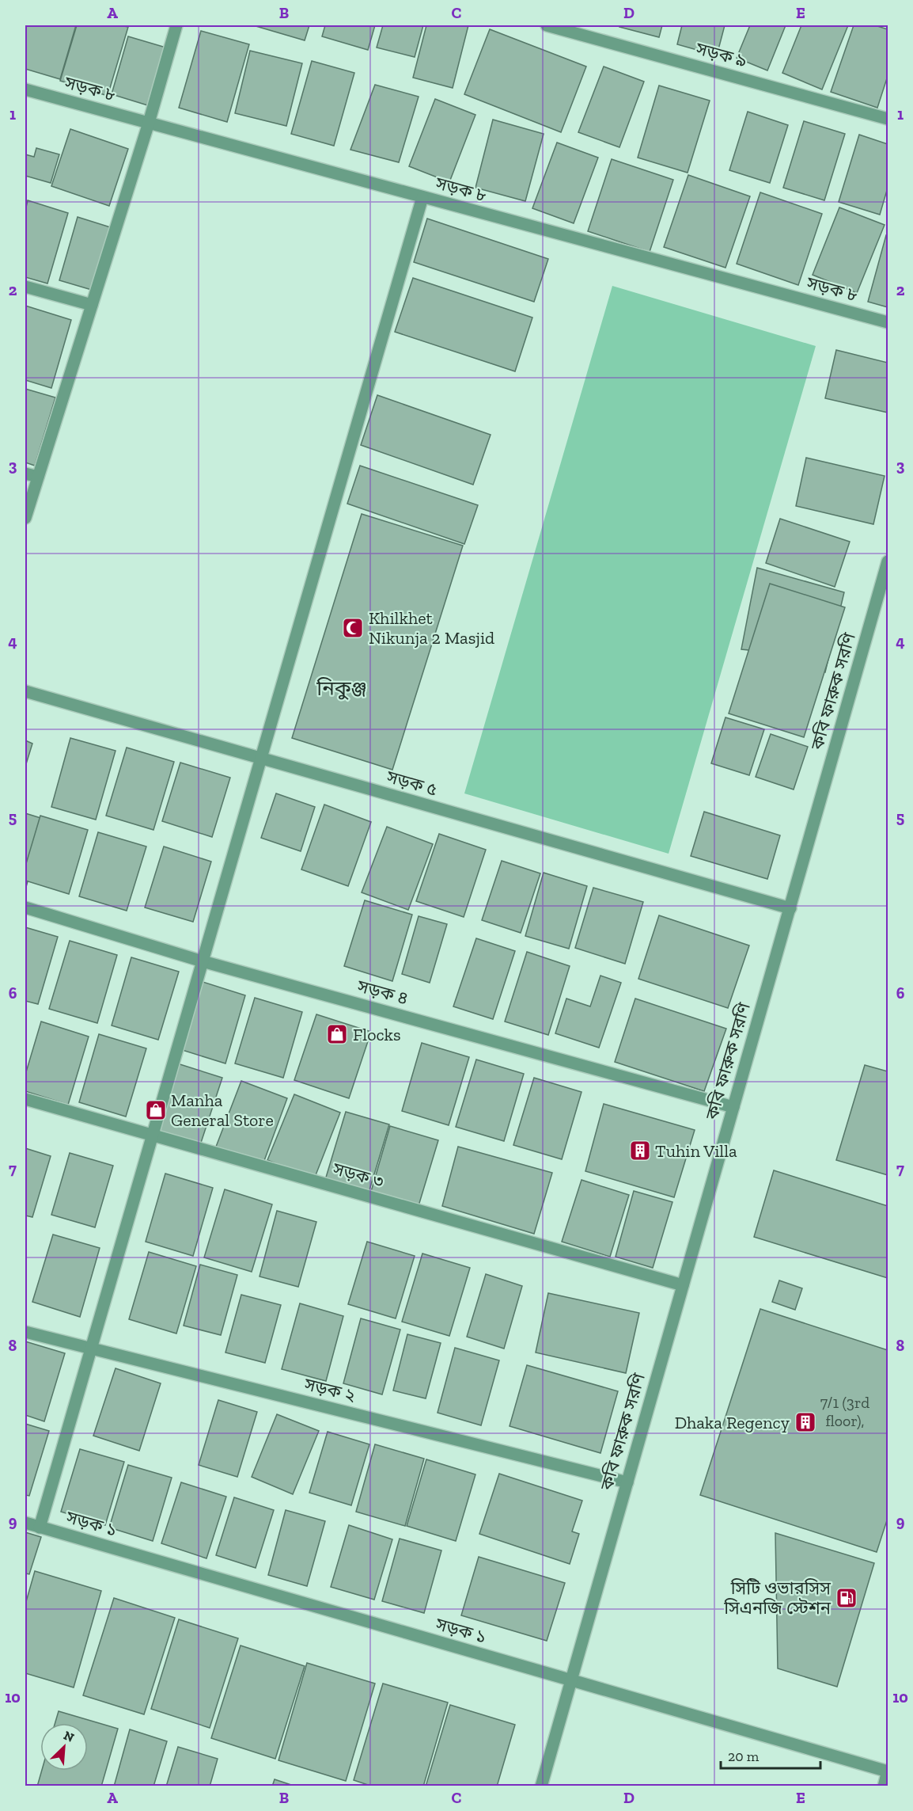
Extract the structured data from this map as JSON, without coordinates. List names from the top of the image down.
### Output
{
  "streets": {
    "street": [
      "সড়ক ৯",
      "সড়ক ৮",
      "কবি ফারুক সরণি",
      "সড়ক ৫",
      "সড়ক ৪",
      "সড়ক ৩",
      "সড়ক ২",
      "সড়ক ১"
    ]
  },
  "crossings": [
    ["কবি ফারুক সরণি", "সড়ক ৫"],
    ["কবি ফারুক সরণি", "সড়ক ৪"],
    ["কবি ফারুক সরণি", "সড়ক ৩"],
    ["কবি ফারুক সরণি", "সড়ক ২"],
    ["কবি ফারুক সরণি", "সড়ক ১"]
  ],
  "districts": ["নিকুঞ্জ"],
  "places": {
    "mosque": ["Khilkhet Nikunja 2 Masjid"],
    "shop": ["Flocks", "Manha General Store"],
    "building": ["Tuhin Villa", "Dhaka Regency"],
    "fuel station": ["সিটি ওভারসিস সিএনজি স্টেশন"]
  },
  "house_numbers": ["7/1 (3rd floor),"],
  "scale_bar": "20 m",
  "north": "top right",
  "grid": {
    "columns": [
      "A",
      "B",
      "C",
      "D",
      "E"
    ],
    "rows": [
      "1",
      "2",
      "3",
      "4",
      "5",
      "6",
      "7",
      "8",
      "9",
      "10"
    ]
  }
}
